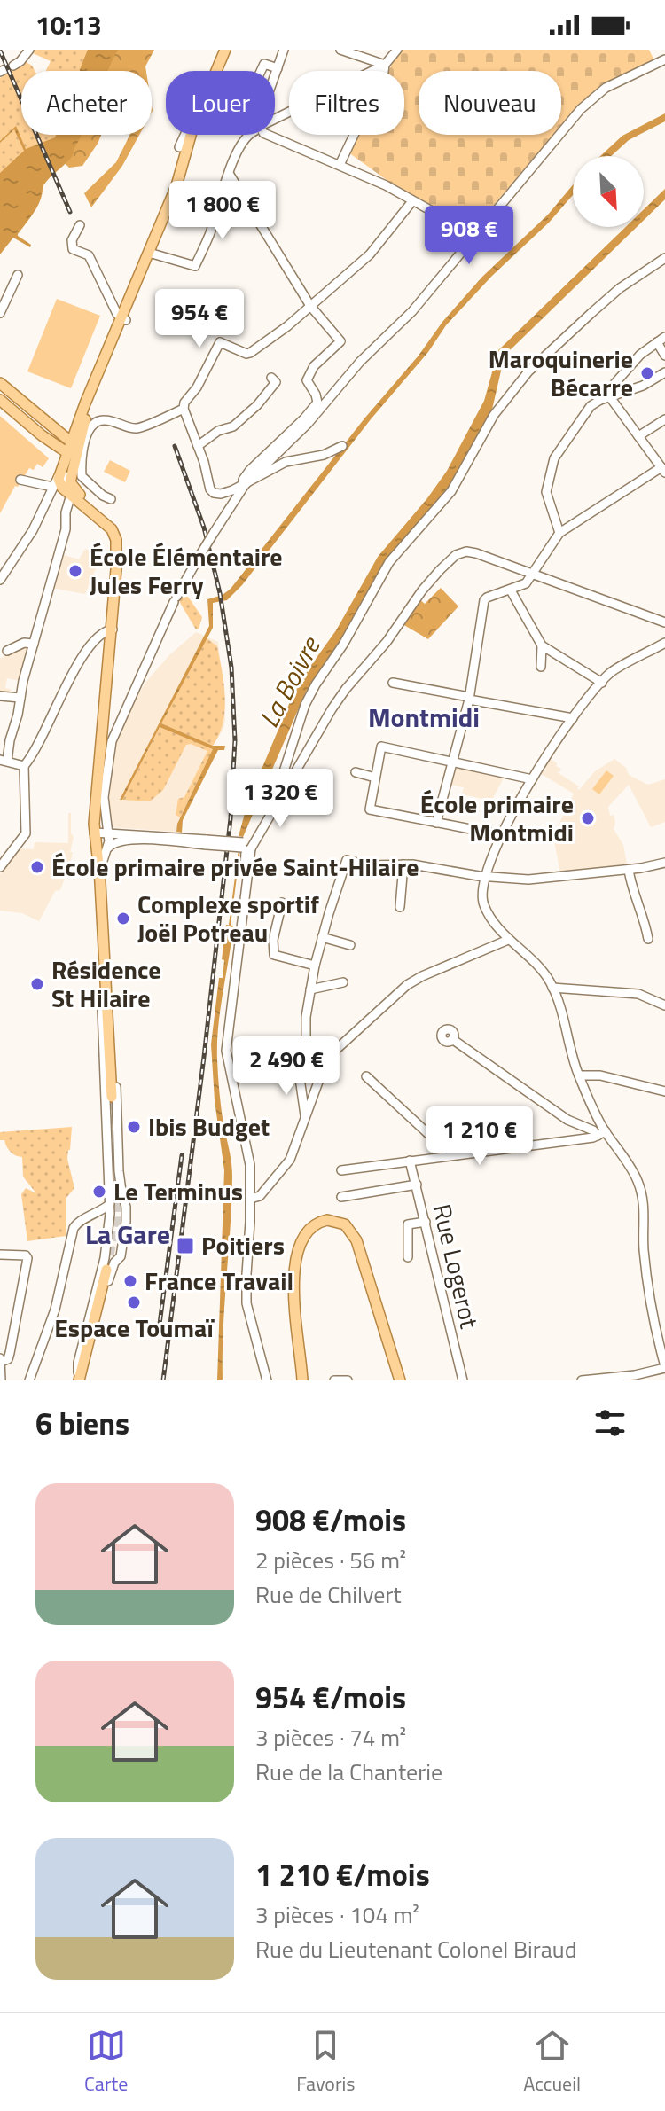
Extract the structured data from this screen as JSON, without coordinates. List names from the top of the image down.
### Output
{
  "streets": {
    "street": ["Rue Logerot"]
  },
  "districts": ["Montmidi", "La Gare"],
  "water": ["La Boivre"],
  "places": {
    "other": [
      "Maroquinerie Bécarre",
      "École Élémentaire Jules Ferry",
      "École primaire Montmidi",
      "École primaire privée Saint-Hilaire",
      "Complexe sportif Joël Potreau",
      "Résidence St Hilaire",
      "Ibis Budget",
      "Le Terminus",
      "France Travail",
      "Espace Toumaï"
    ],
    "transit": ["Poitiers"]
  },
  "north": "bottom right",
  "page": {
    "status": "10:13",
    "chip": [
      "Acheter",
      "Louer",
      "Filtres",
      "Nouveau"
    ],
    "price": [
      "1 800 €",
      "908 €",
      "954 €",
      "1 320 €",
      "2 490 €",
      "1 210 €"
    ],
    "heading": "6 biens",
    "list": [
      {
        "name": "908 €/mois",
        "note": "2 pièces · 56 m² · Rue de Chilvert"
      },
      {
        "name": "954 €/mois",
        "note": "3 pièces · 74 m² · Rue de la Chanterie"
      },
      {
        "name": "1 210 €/mois",
        "note": "3 pièces · 104 m² · Rue du Lieutenant Colonel Biraud"
      }
    ],
    "tabs": ["Carte", "Favoris", "Accueil"]
  }
}
